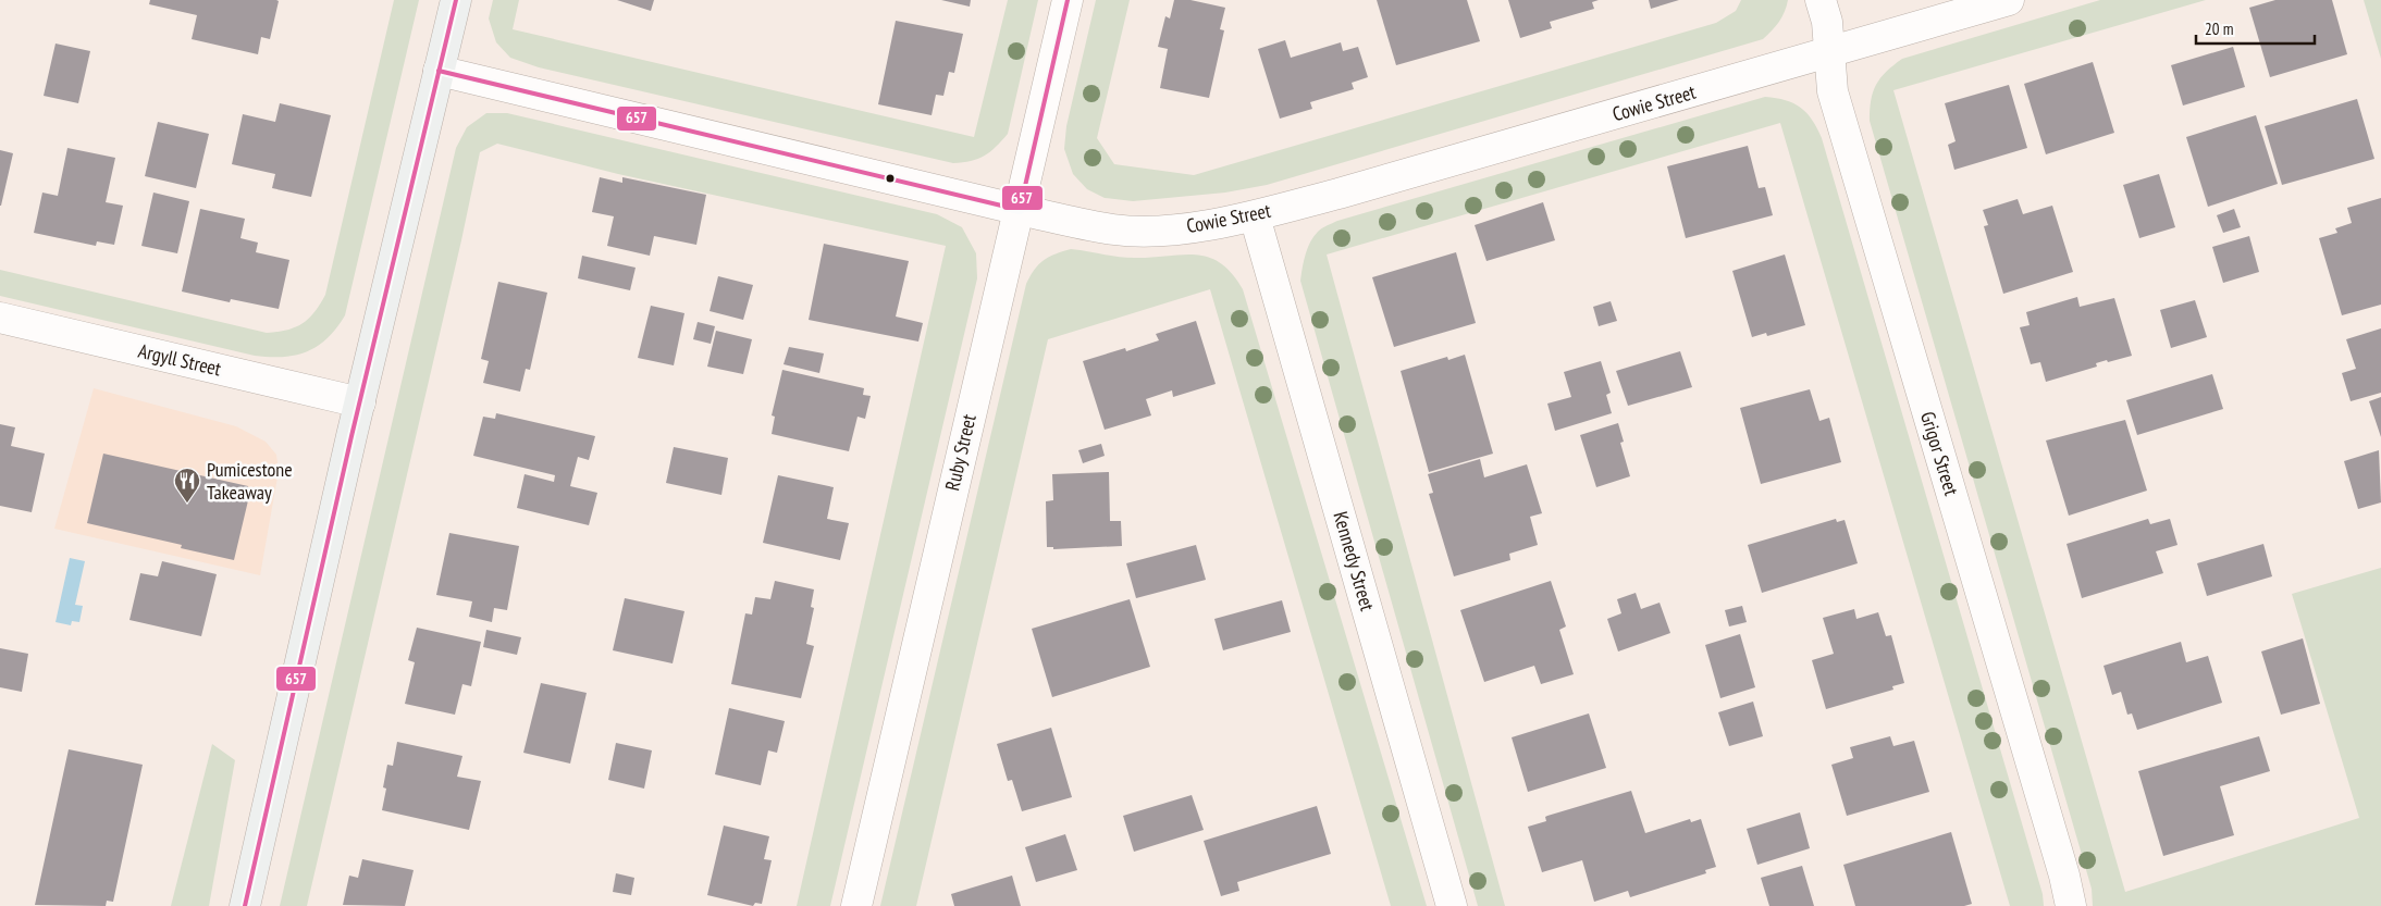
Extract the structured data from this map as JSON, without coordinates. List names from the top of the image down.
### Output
{
  "streets": {
    "street": [
      "Cowie Street",
      "Argyll Street",
      "Ruby Street",
      "Grigor Street",
      "Kennedy Street"
    ]
  },
  "crossings": [
    ["Cowie Street", "Ruby Street"],
    ["Cowie Street", "Grigor Street"],
    ["Cowie Street", "Kennedy Street"]
  ],
  "places": {
    "restaurant": ["Pumicestone Takeaway"]
  },
  "lines": ["transit line 657"],
  "scale_bar": "20 m"
}
